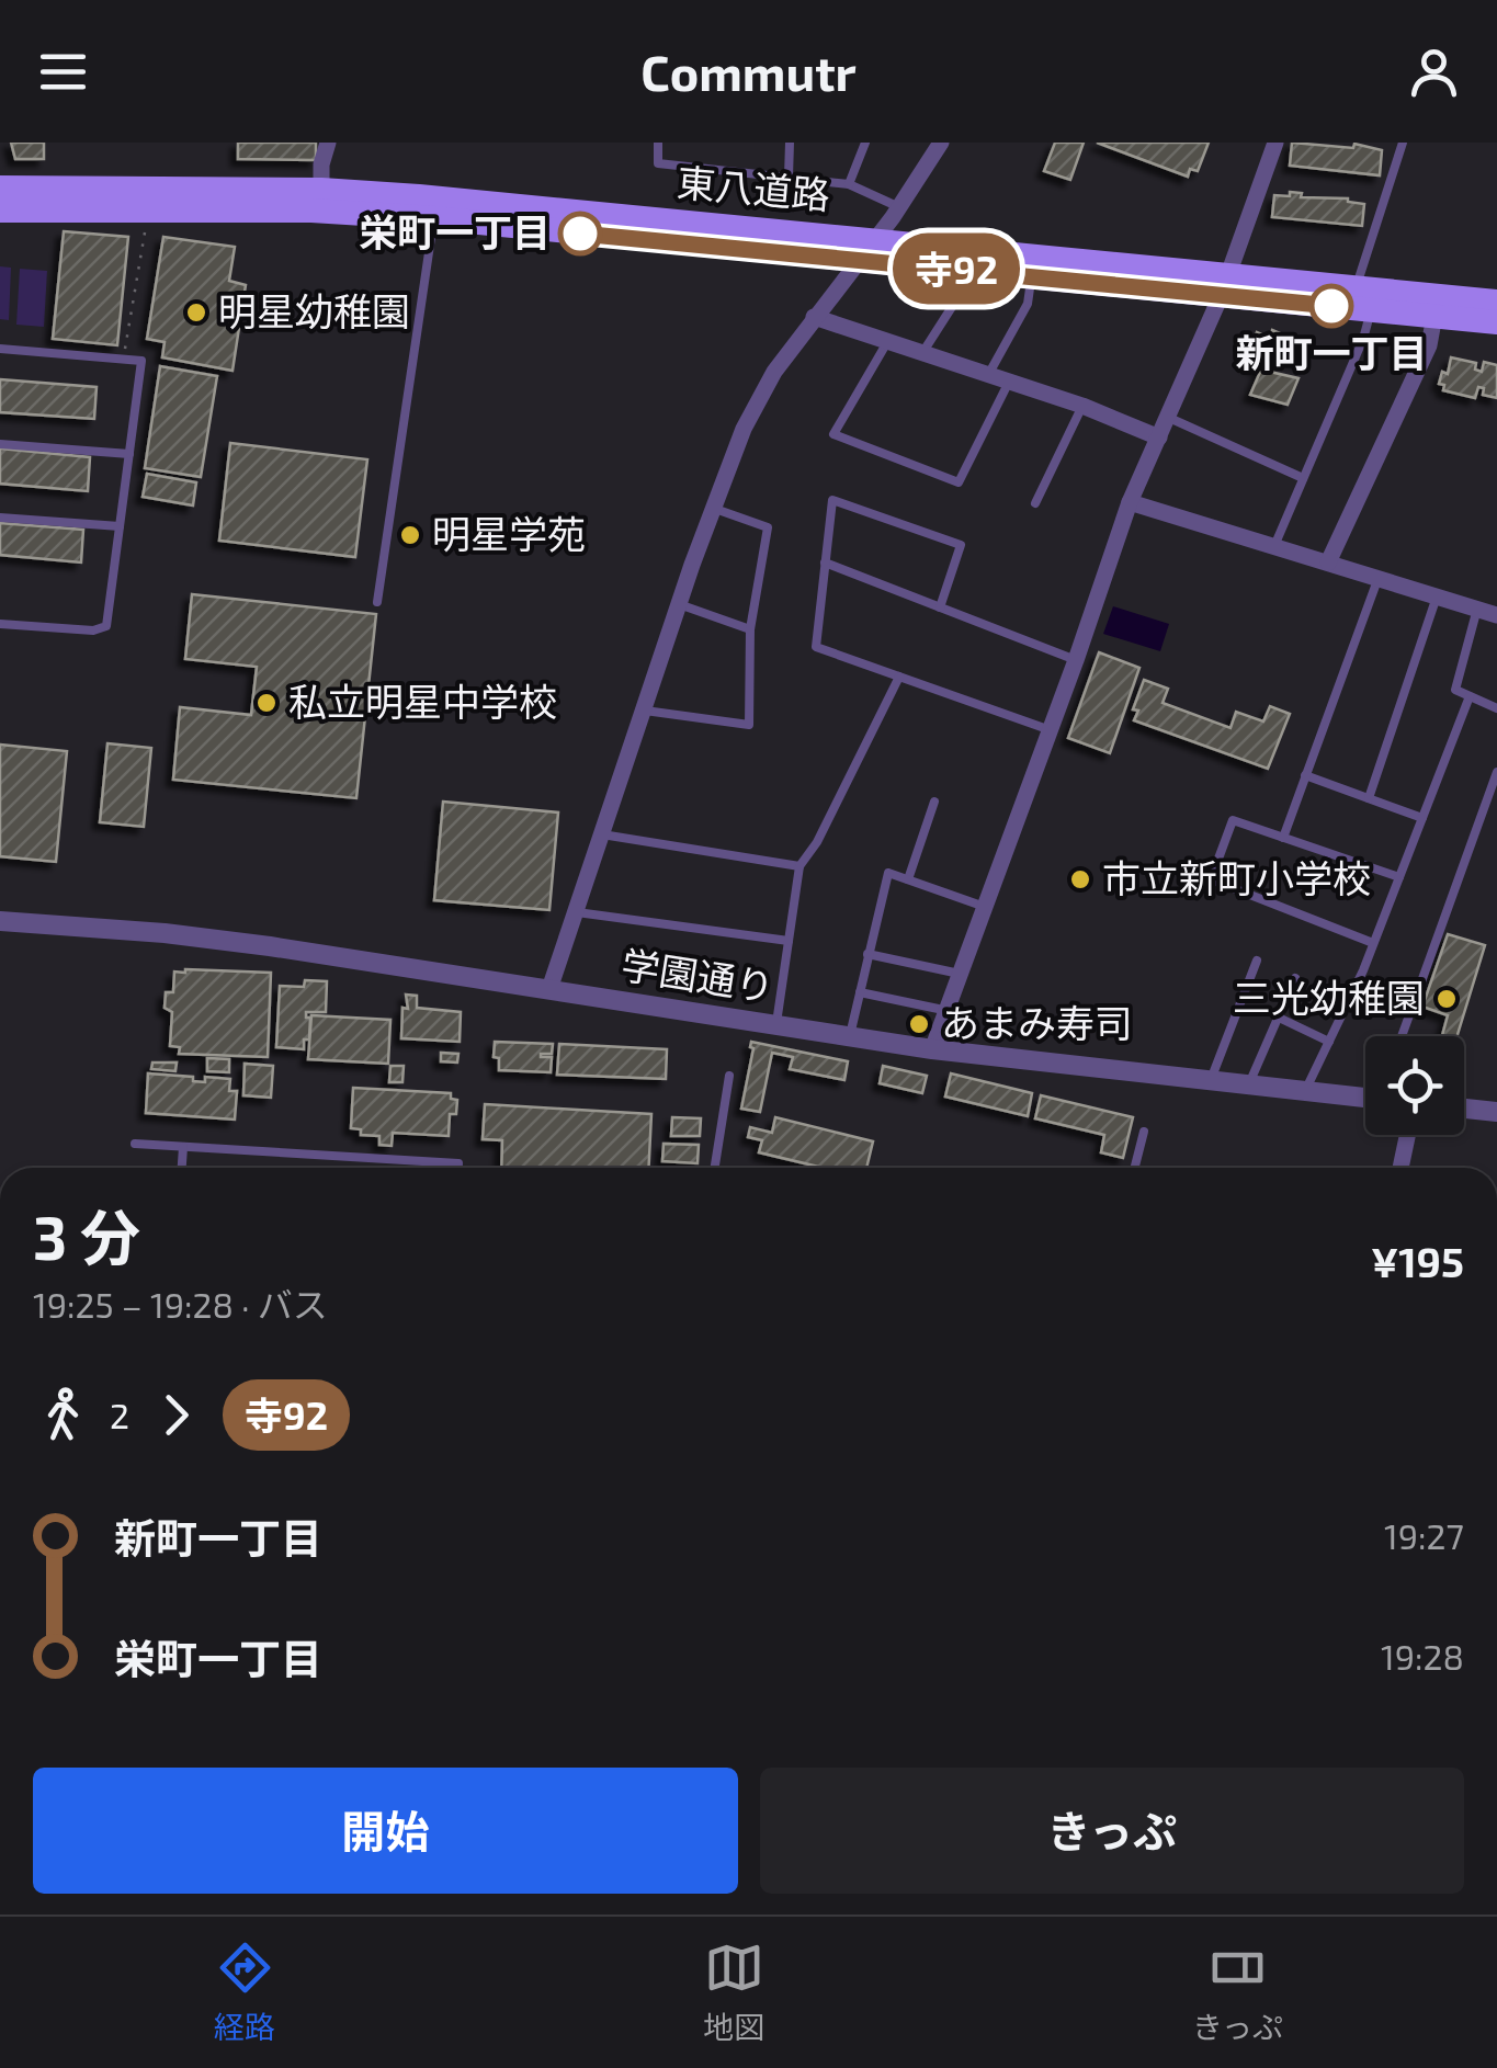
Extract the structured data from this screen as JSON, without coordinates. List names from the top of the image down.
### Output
{
  "streets": {
    "main road": ["東八道路"],
    "street": ["学園通り"]
  },
  "places": [
    "栄町一丁目",
    "新町一丁目",
    "明星幼稚園",
    "明星学苑",
    "私立明星中学校",
    "市立新町小学校",
    "三光幼稚園",
    "あまみ寿司"
  ],
  "lines": ["bus line 寺92"],
  "page": {
    "header": "Commutr",
    "on_map": "寺92",
    "heading": ["3 分", "19:25 – 19:28 · バス", "¥195"],
    "legs": ["2", "寺92"],
    "list": [
      {
        "name": "新町一丁目",
        "value": "19:27"
      },
      {
        "name": "栄町一丁目",
        "value": "19:28"
      }
    ],
    "buttons": ["開始", "きっぷ"],
    "tabs": ["経路", "地図", "きっぷ"]
  }
}
